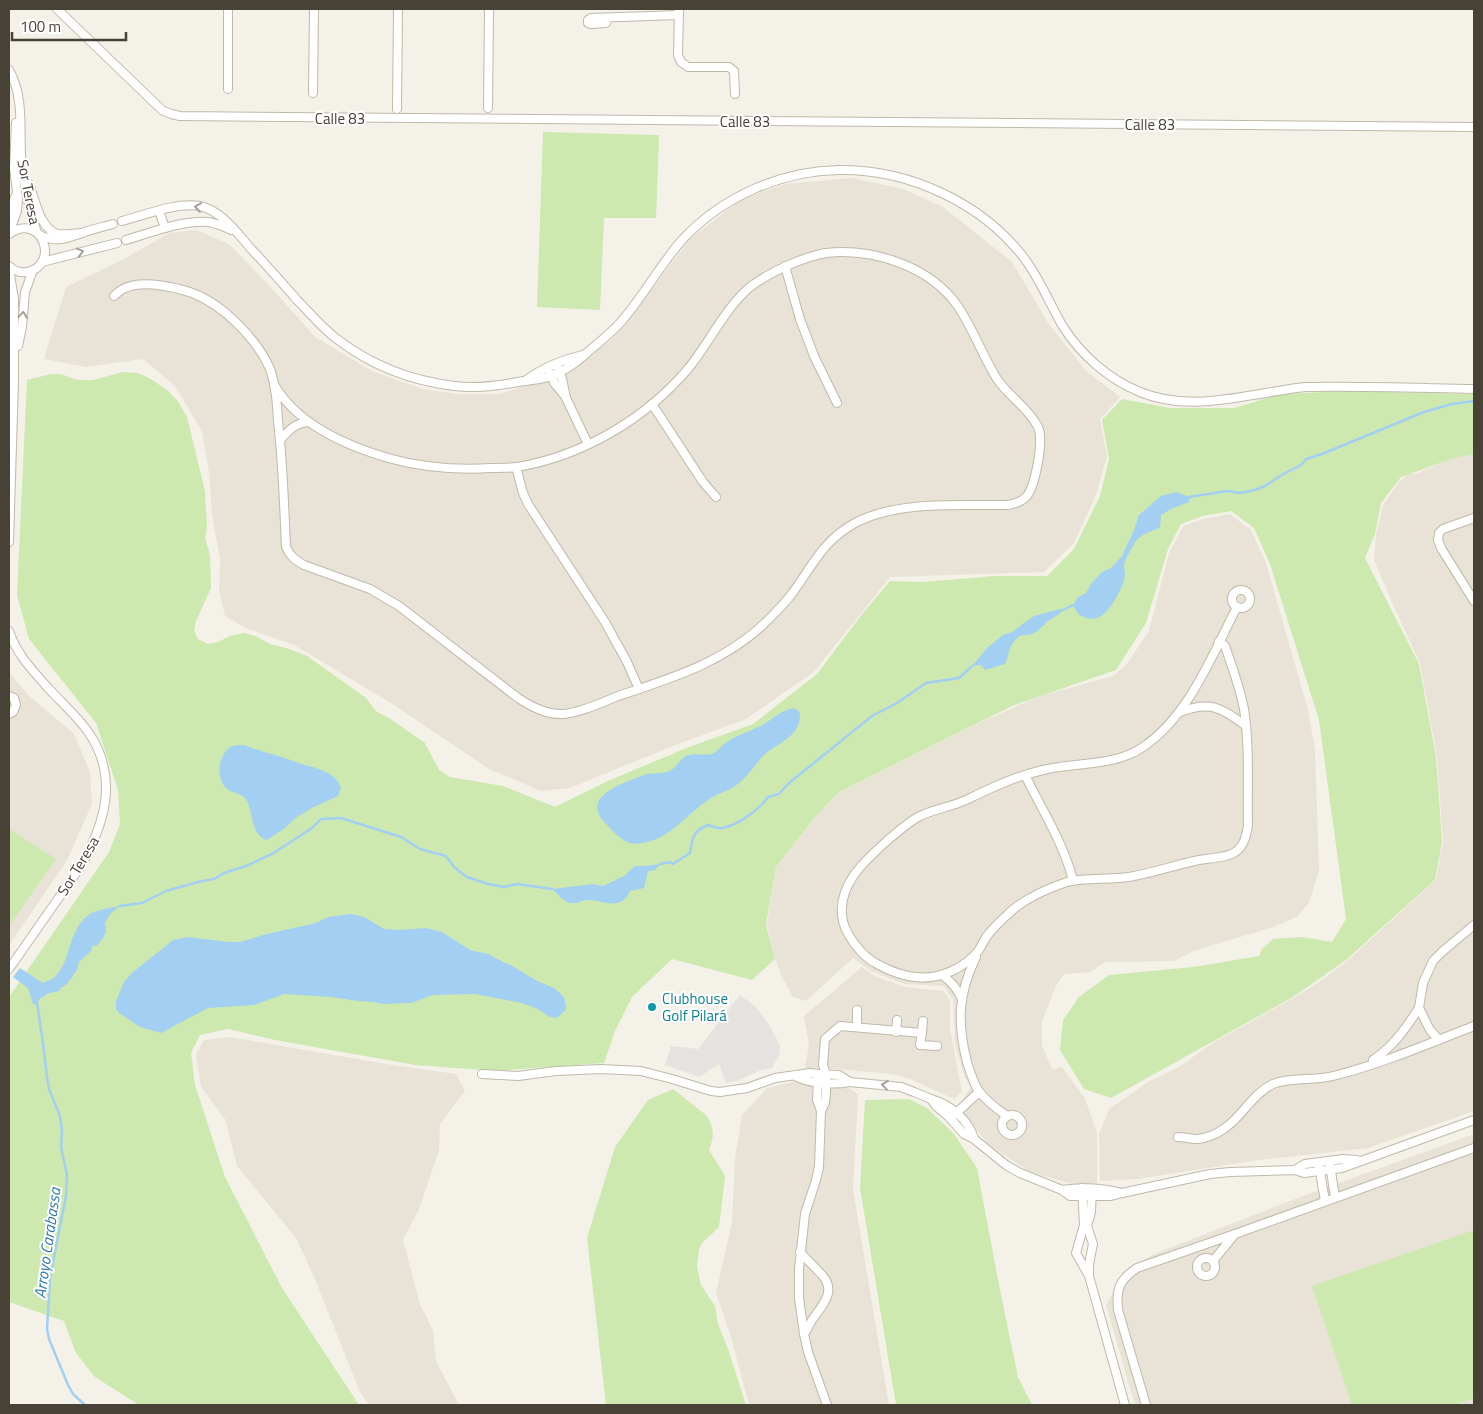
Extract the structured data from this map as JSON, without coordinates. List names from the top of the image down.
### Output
{
  "streets": {
    "street": ["Calle 83", "Sor Teresa"]
  },
  "water": ["Arroyo Carabassa"],
  "places": ["Clubhouse Golf Pilará"],
  "scale_bar": "100 m"
}
